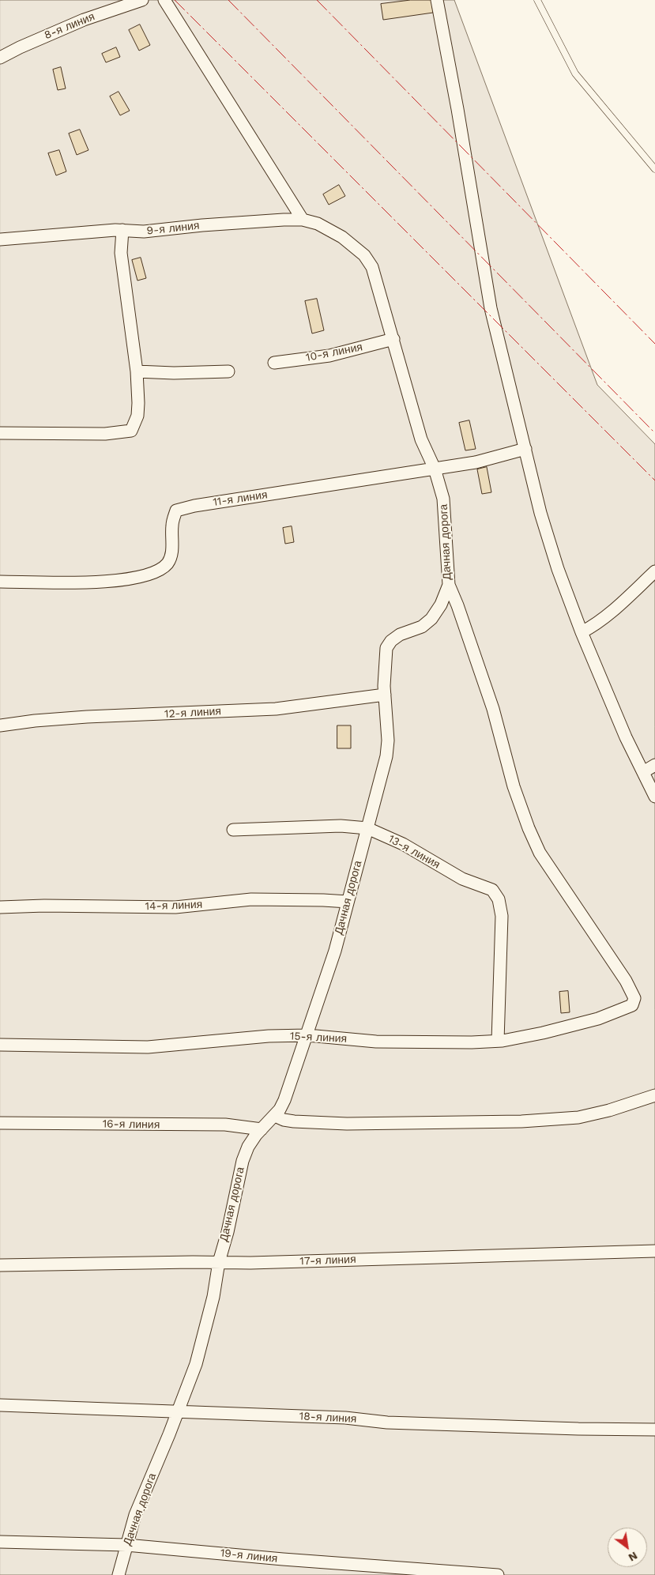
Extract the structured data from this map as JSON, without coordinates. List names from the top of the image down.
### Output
{
  "streets": {
    "street": [
      "8-я линия",
      "9-я линия",
      "10-я линия",
      "11-я линия",
      "Дачная дорога",
      "12-я линия",
      "13-я линия",
      "14-я линия",
      "15-я линия",
      "16-я линия",
      "17-я линия",
      "18-я линия",
      "19-я линия"
    ]
  },
  "crossings": [
    ["9-я линия", "Дачная дорога"],
    ["10-я линия", "Дачная дорога"],
    ["11-я линия", "Дачная дорога"],
    ["Дачная дорога", "12-я линия"],
    ["Дачная дорога", "13-я линия"],
    ["Дачная дорога", "14-я линия"],
    ["Дачная дорога", "15-я линия"],
    ["Дачная дорога", "16-я линия"],
    ["Дачная дорога", "17-я линия"],
    ["Дачная дорога", "18-я линия"],
    ["Дачная дорога", "19-я линия"],
    ["13-я линия", "15-я линия"]
  ],
  "north": "bottom right"
}
